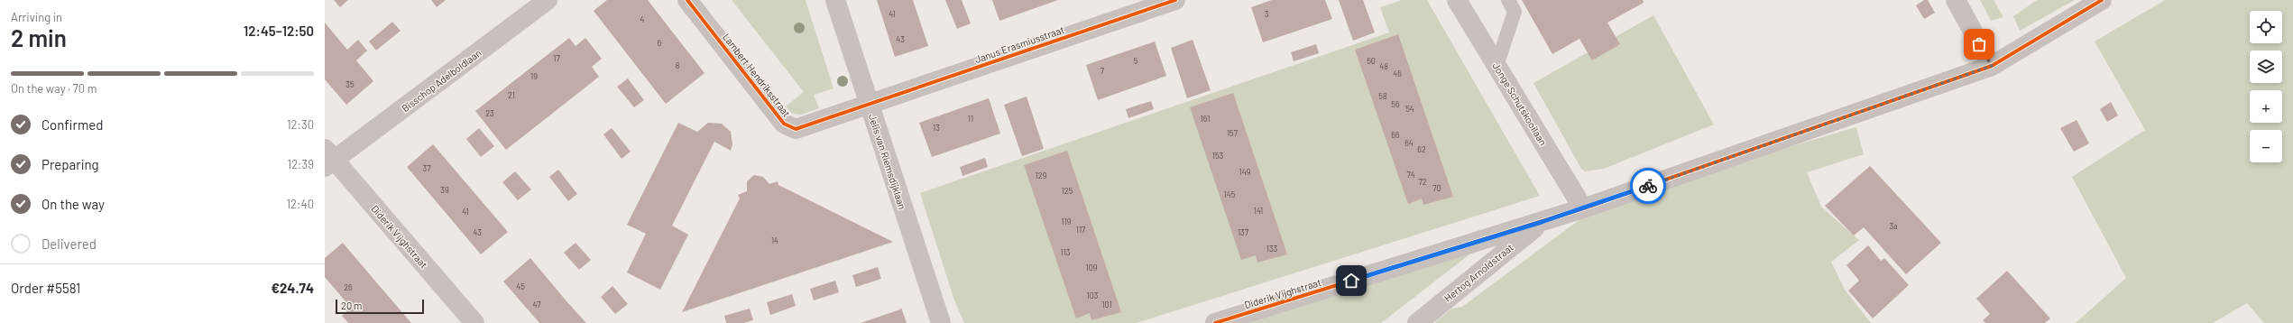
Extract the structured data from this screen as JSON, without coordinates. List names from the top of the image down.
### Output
{
  "streets": {
    "street": [
      "Janus Erasmiusstraat",
      "Lambert Hendriksstraat",
      "Bisschop Adelboldlaan",
      "Jonge Schutskooilaan",
      "Jelis van Riemsdijklaan",
      "Diderik Vijghstraat",
      "Hertog Arnoldstraat"
    ]
  },
  "crossings": [
    ["Janus Erasmiusstraat", "Lambert Hendriksstraat"],
    ["Janus Erasmiusstraat", "Jelis van Riemsdijklaan"],
    ["Lambert Hendriksstraat", "Jelis van Riemsdijklaan"],
    ["Bisschop Adelboldlaan", "Diderik Vijghstraat"],
    ["Jonge Schutskooilaan", "Hertog Arnoldstraat"],
    ["Diderik Vijghstraat", "Hertog Arnoldstraat"]
  ],
  "house_numbers": [
    "41",
    "3",
    "4",
    "43",
    "6",
    "17",
    "5",
    "50",
    "8",
    "48",
    "7",
    "46",
    "19",
    "35",
    "21",
    "58",
    "56",
    "54",
    "23",
    "11",
    "161",
    "13",
    "157",
    "66",
    "64",
    "62",
    "153",
    "37",
    "149",
    "74",
    "129",
    "72",
    "70",
    "39",
    "125",
    "145",
    "141",
    "41",
    "119",
    "3a",
    "117",
    "43",
    "137",
    "14",
    "133",
    "113",
    "109",
    "45",
    "26",
    "103",
    "47",
    "101"
  ],
  "scale_bar": "20 m",
  "page": {
    "heading": ["2 min", "Arriving in", "12:45–12:50"],
    "panel": ["Order #5581", "€24.74"],
    "map_buttons": ["+", "−"],
    "bar": "On the way · 70 m",
    "list": [
      ["Confirmed", "12:30"],
      ["Preparing", "12:39"],
      ["On the way", "12:40"],
      "Delivered"
    ],
    "scale": "20 m"
  }
}
